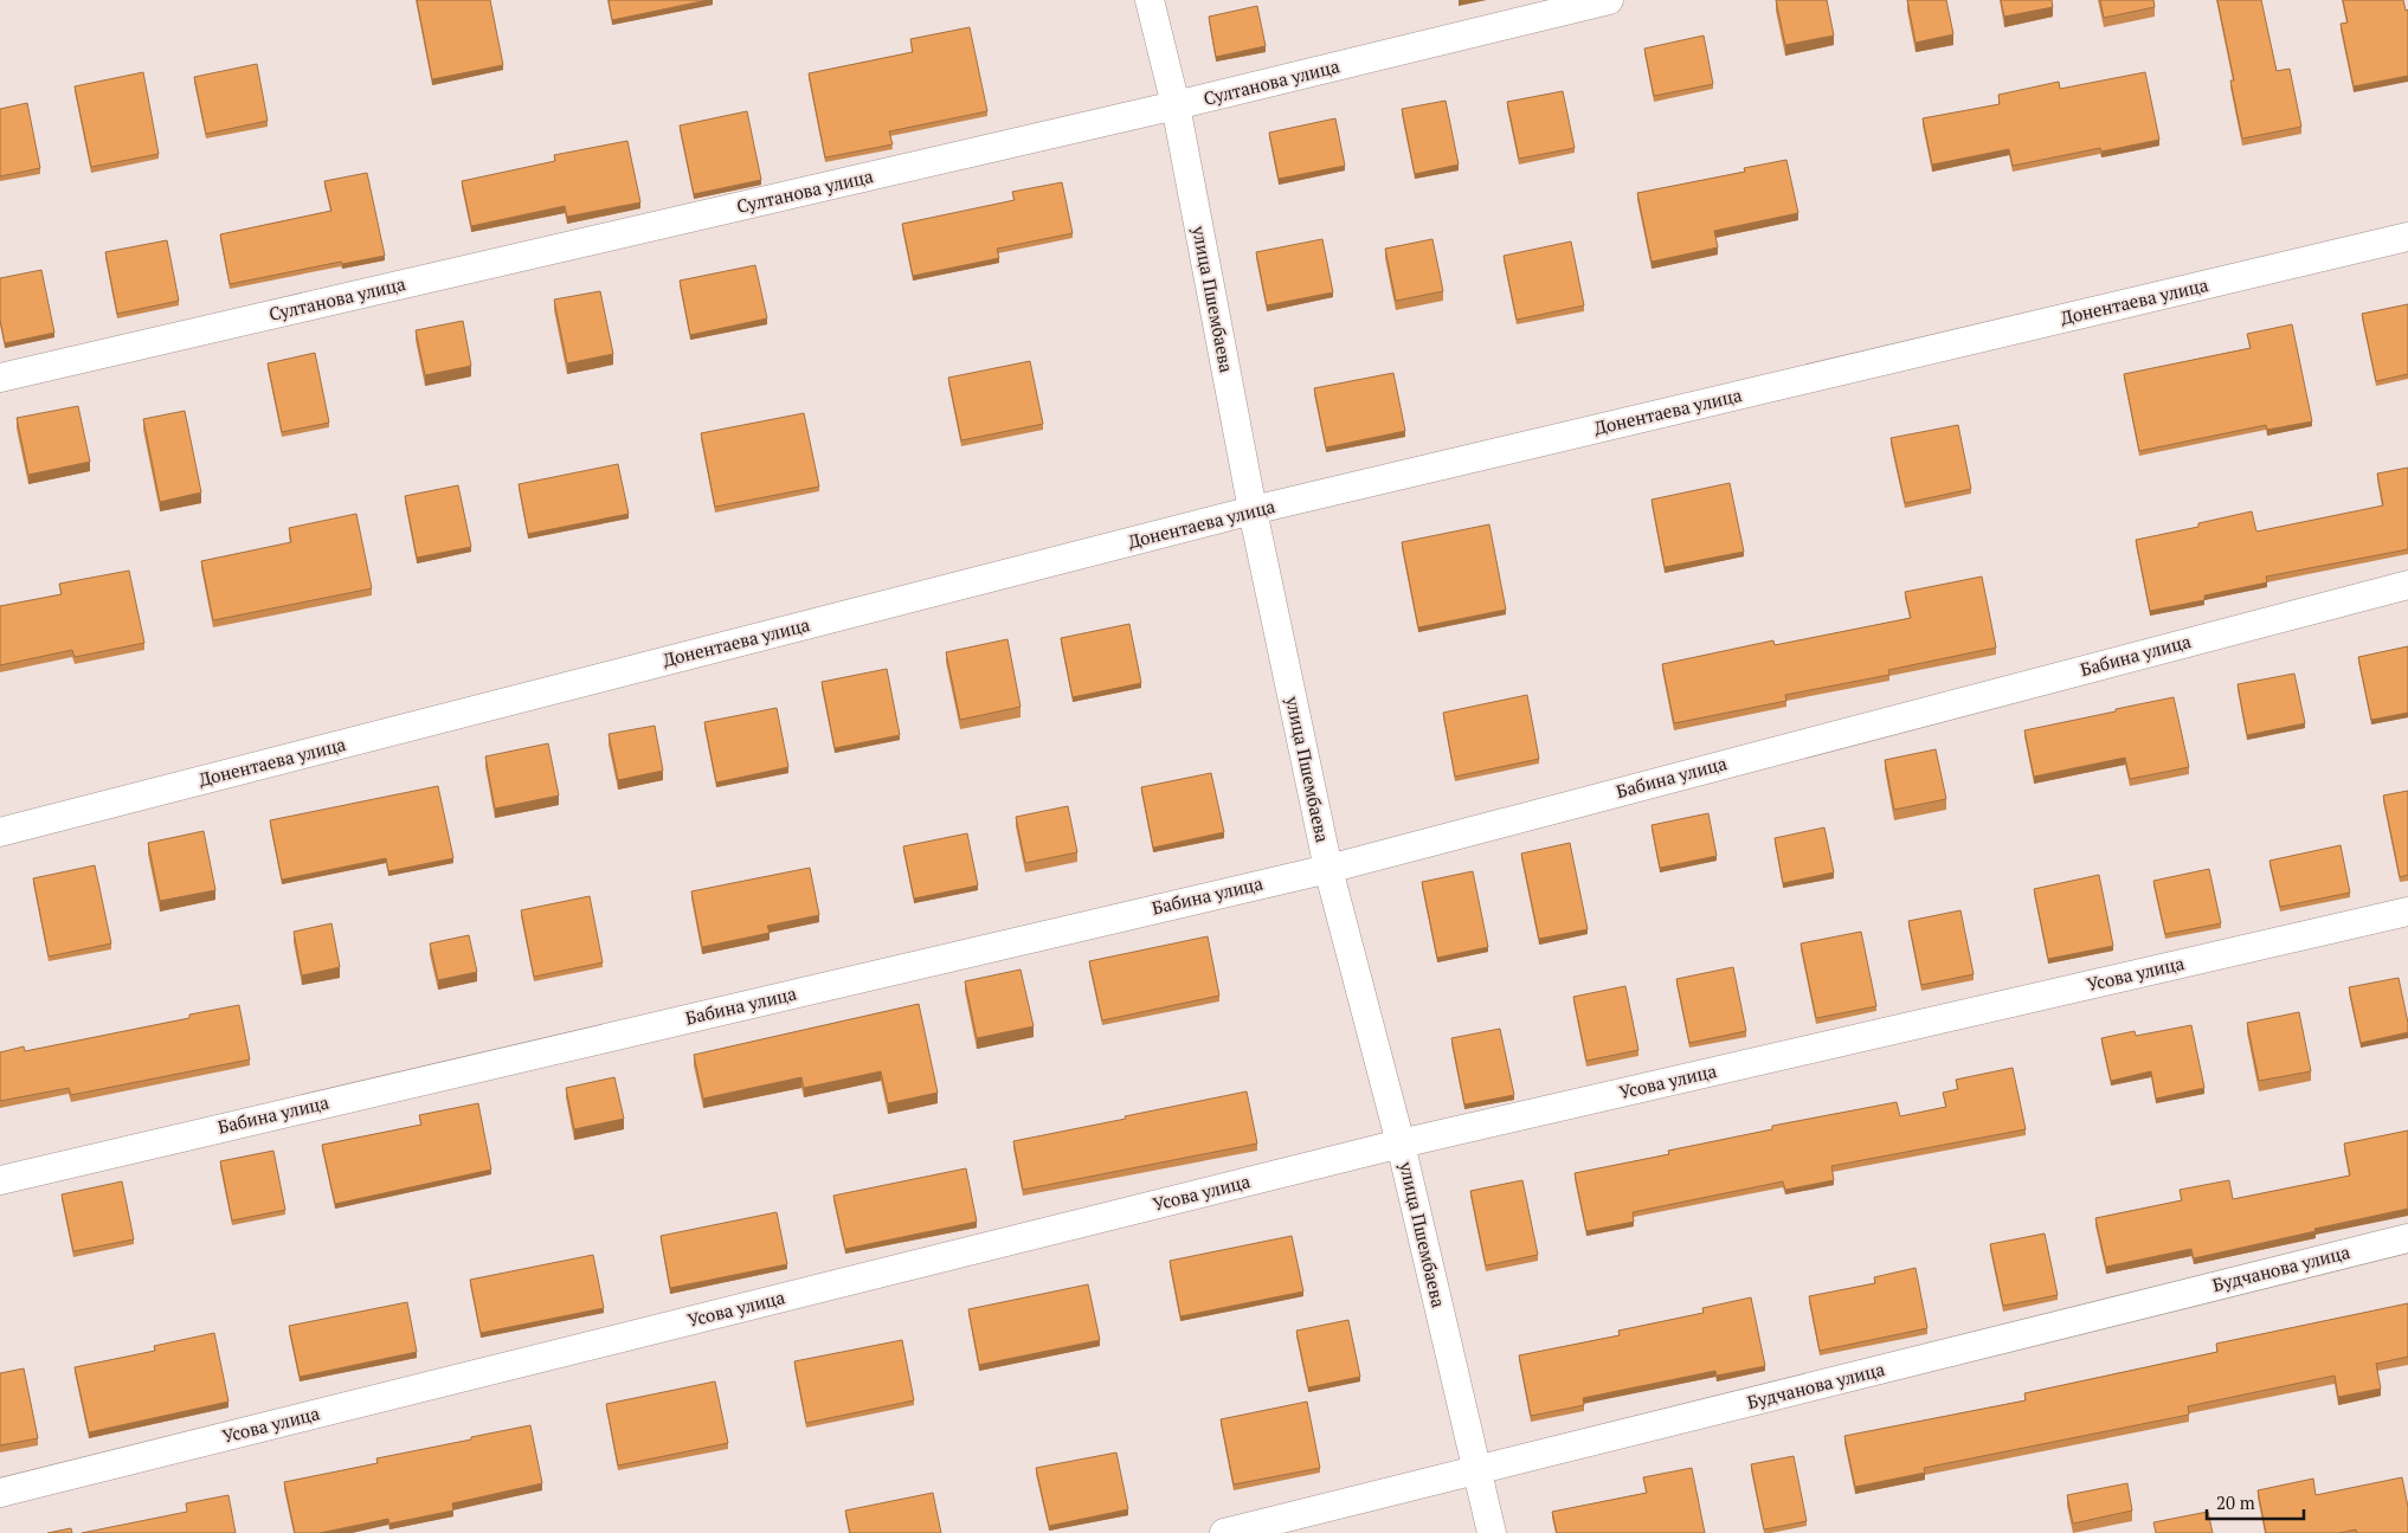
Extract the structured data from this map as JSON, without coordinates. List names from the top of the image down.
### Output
{
  "streets": {
    "street": [
      "Султанова улица",
      "улица Пшембаева",
      "Донентаева улица",
      "Бабина улица",
      "Усова улица",
      "Будчанова улица"
    ]
  },
  "crossings": [
    ["Султанова улица", "улица Пшембаева"],
    ["улица Пшембаева", "Донентаева улица"],
    ["улица Пшембаева", "Бабина улица"],
    ["улица Пшембаева", "Усова улица"],
    ["улица Пшембаева", "Будчанова улица"]
  ],
  "scale_bar": "20 m"
}
